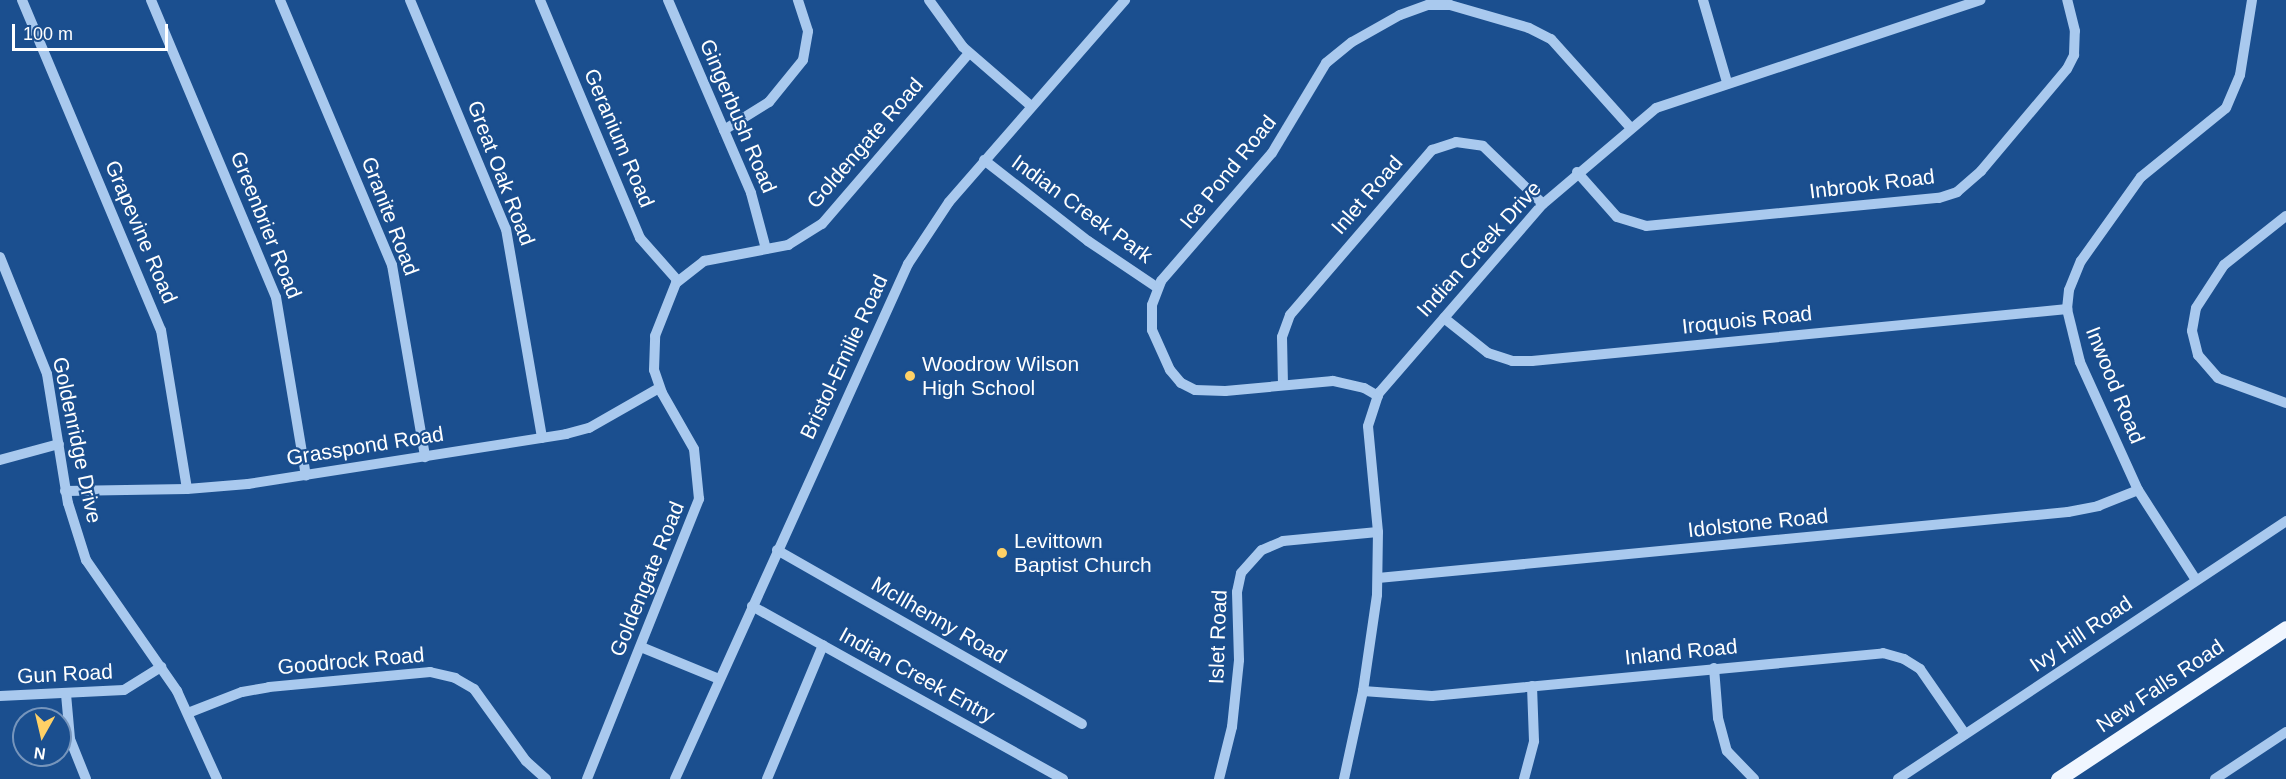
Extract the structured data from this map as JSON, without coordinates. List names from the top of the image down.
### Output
{
  "streets": {
    "main road": ["New Falls Road"],
    "street": [
      "Gingerbush Road",
      "Geranium Road",
      "Goldengate Road",
      "Ice Pond Road",
      "Great Oak Road",
      "Inbrook Road",
      "Inlet Road",
      "Indian Creek Park",
      "Granite Road",
      "Greenbrier Road",
      "Grapevine Road",
      "Indian Creek Drive",
      "Iroquois Road",
      "Bristol-Emilie Road",
      "Inwood Road",
      "Goldenridge Drive",
      "Grasspond Road",
      "Idolstone Road",
      "McIlhenny Road",
      "Ivy Hill Road",
      "Islet Road",
      "Inland Road",
      "Goodrock Road",
      "Gun Road",
      "Indian Creek Entry"
    ]
  },
  "crossings": [
    ["Gingerbush Road", "Goldengate Road"],
    ["Geranium Road", "Goldengate Road"],
    ["Goldengate Road", "Grasspond Road"],
    ["Ice Pond Road", "Inlet Road"],
    ["Ice Pond Road", "Indian Creek Park"],
    ["Ice Pond Road", "Indian Creek Drive"],
    ["Great Oak Road", "Grasspond Road"],
    ["Inbrook Road", "Indian Creek Drive"],
    ["Inlet Road", "Indian Creek Drive"],
    ["Indian Creek Park", "Bristol-Emilie Road"],
    ["Granite Road", "Grasspond Road"],
    ["Greenbrier Road", "Grasspond Road"],
    ["Grapevine Road", "Grasspond Road"],
    ["Indian Creek Drive", "Iroquois Road"],
    ["Indian Creek Drive", "Idolstone Road"],
    ["Indian Creek Drive", "Islet Road"],
    ["Indian Creek Drive", "Inland Road"],
    ["Iroquois Road", "Inwood Road"],
    ["Bristol-Emilie Road", "McIlhenny Road"],
    ["Bristol-Emilie Road", "Indian Creek Entry"],
    ["Inwood Road", "Idolstone Road"],
    ["Inwood Road", "Ivy Hill Road"],
    ["Goldenridge Drive", "Grasspond Road"],
    ["Goldenridge Drive", "Goodrock Road"],
    ["Goldenridge Drive", "Gun Road"],
    ["Ivy Hill Road", "Inland Road"]
  ],
  "places": ["Woodrow Wilson High School", "Levittown Baptist Church"],
  "scale_bar": "100 m",
  "north": "bottom"
}
